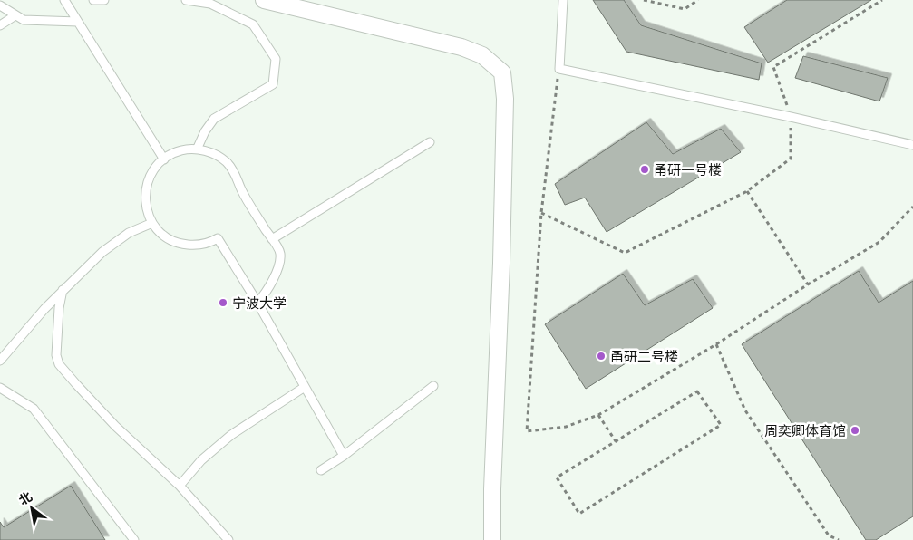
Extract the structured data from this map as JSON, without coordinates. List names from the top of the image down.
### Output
{
  "places": [
    "甬研一号楼",
    "宁波大学",
    "甬研二号楼",
    "周奕卿体育馆"
  ],
  "north": "top left"
}
